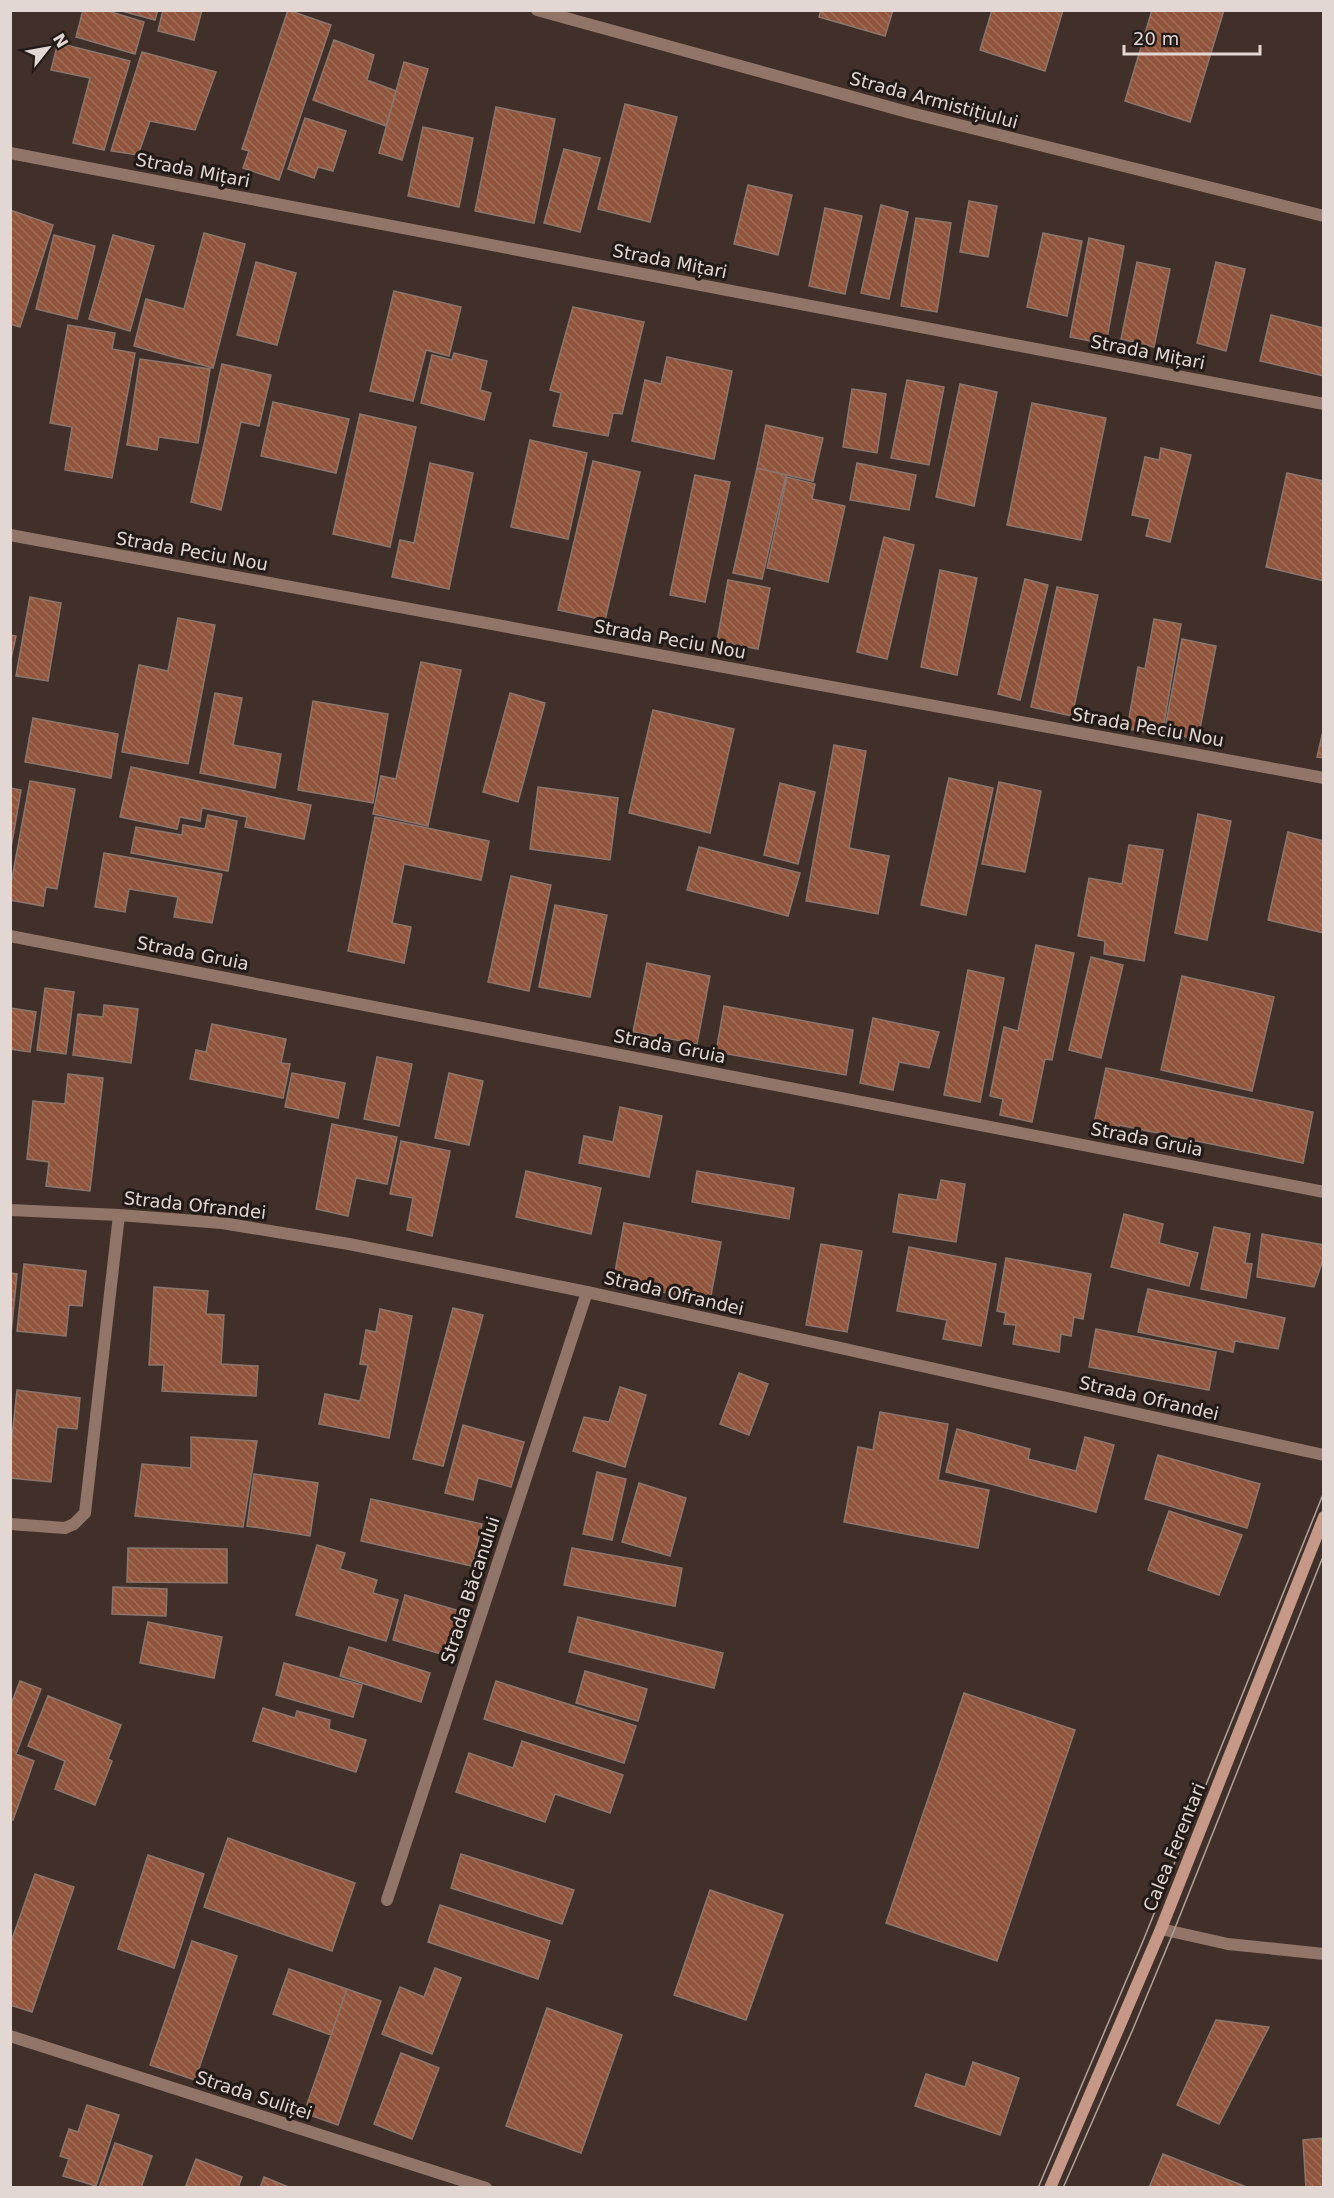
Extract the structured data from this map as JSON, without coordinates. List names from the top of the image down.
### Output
{
  "streets": {
    "main road": ["Calea Ferentari"],
    "street": [
      "Strada Armistițiului",
      "Strada Mițari",
      "Strada Peciu Nou",
      "Strada Gruia",
      "Strada Ofrandei",
      "Strada Băcanului",
      "Strada Suliței"
    ]
  },
  "crossings": [
    ["Strada Ofrandei", "Strada Băcanului"]
  ],
  "scale_bar": "20 m",
  "north": "top right"
}
